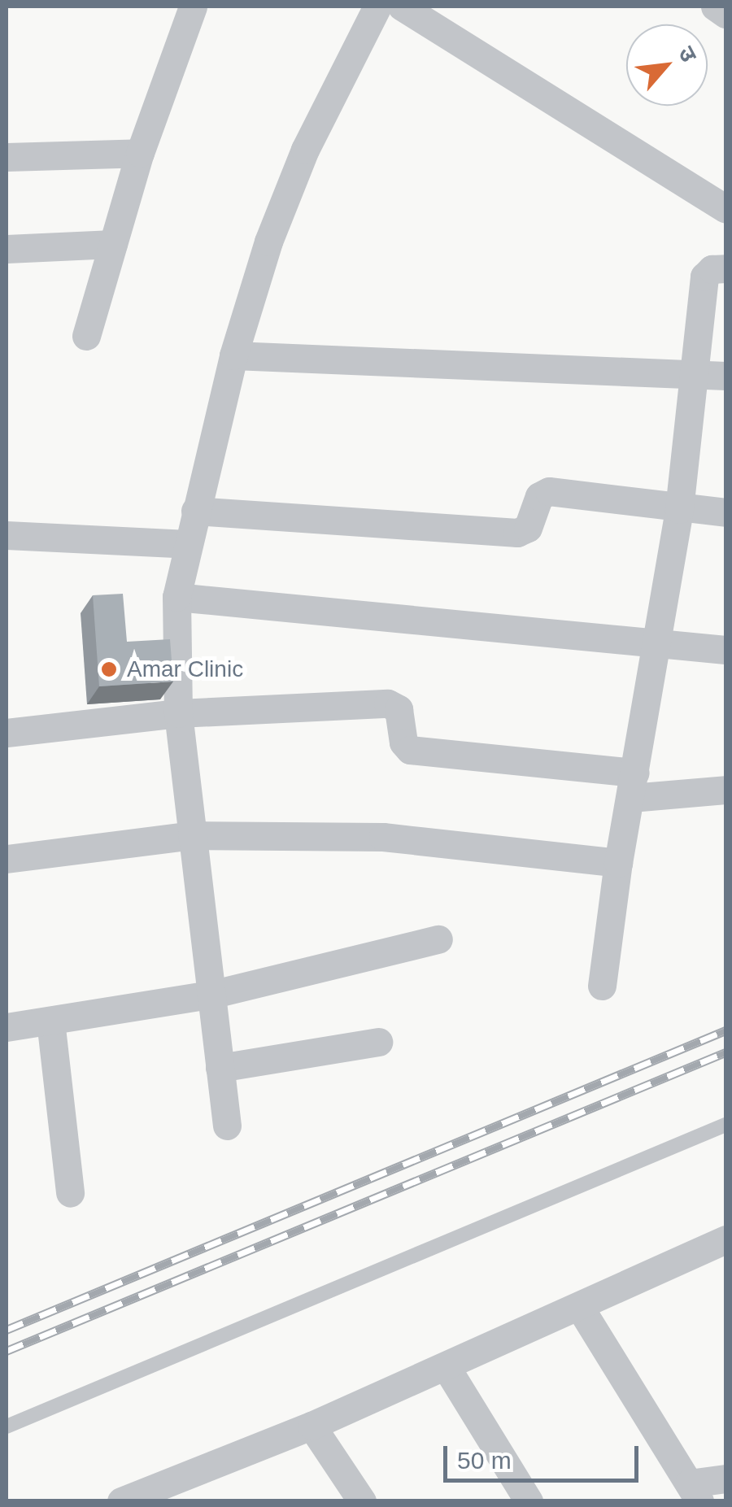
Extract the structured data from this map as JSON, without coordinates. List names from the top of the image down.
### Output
{
  "places": ["Amar Clinic"],
  "scale_bar": "50 m",
  "north": "top right"
}
